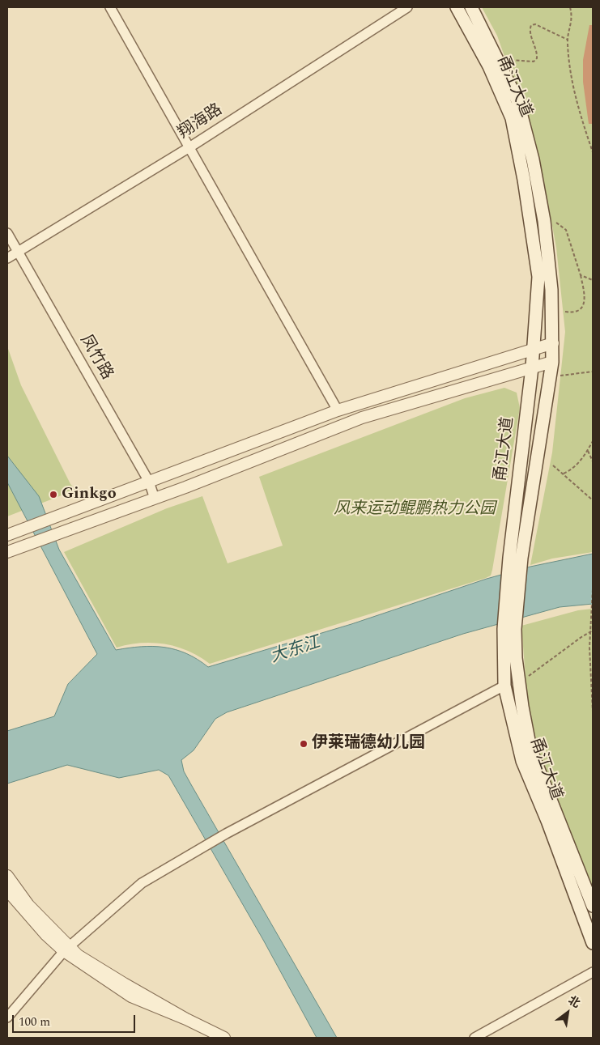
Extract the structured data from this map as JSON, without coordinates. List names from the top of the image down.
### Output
{
  "streets": {
    "main road": ["甬江大道"],
    "street": ["翔海路", "凤竹路"]
  },
  "crossings": [
    ["翔海路", "凤竹路"]
  ],
  "water": ["大东江"],
  "parks": ["风来运动鲲鹏热力公园"],
  "places": ["Ginkgo", "伊莱瑞德幼儿园"],
  "scale_bar": "100 m",
  "north": "top right"
}
